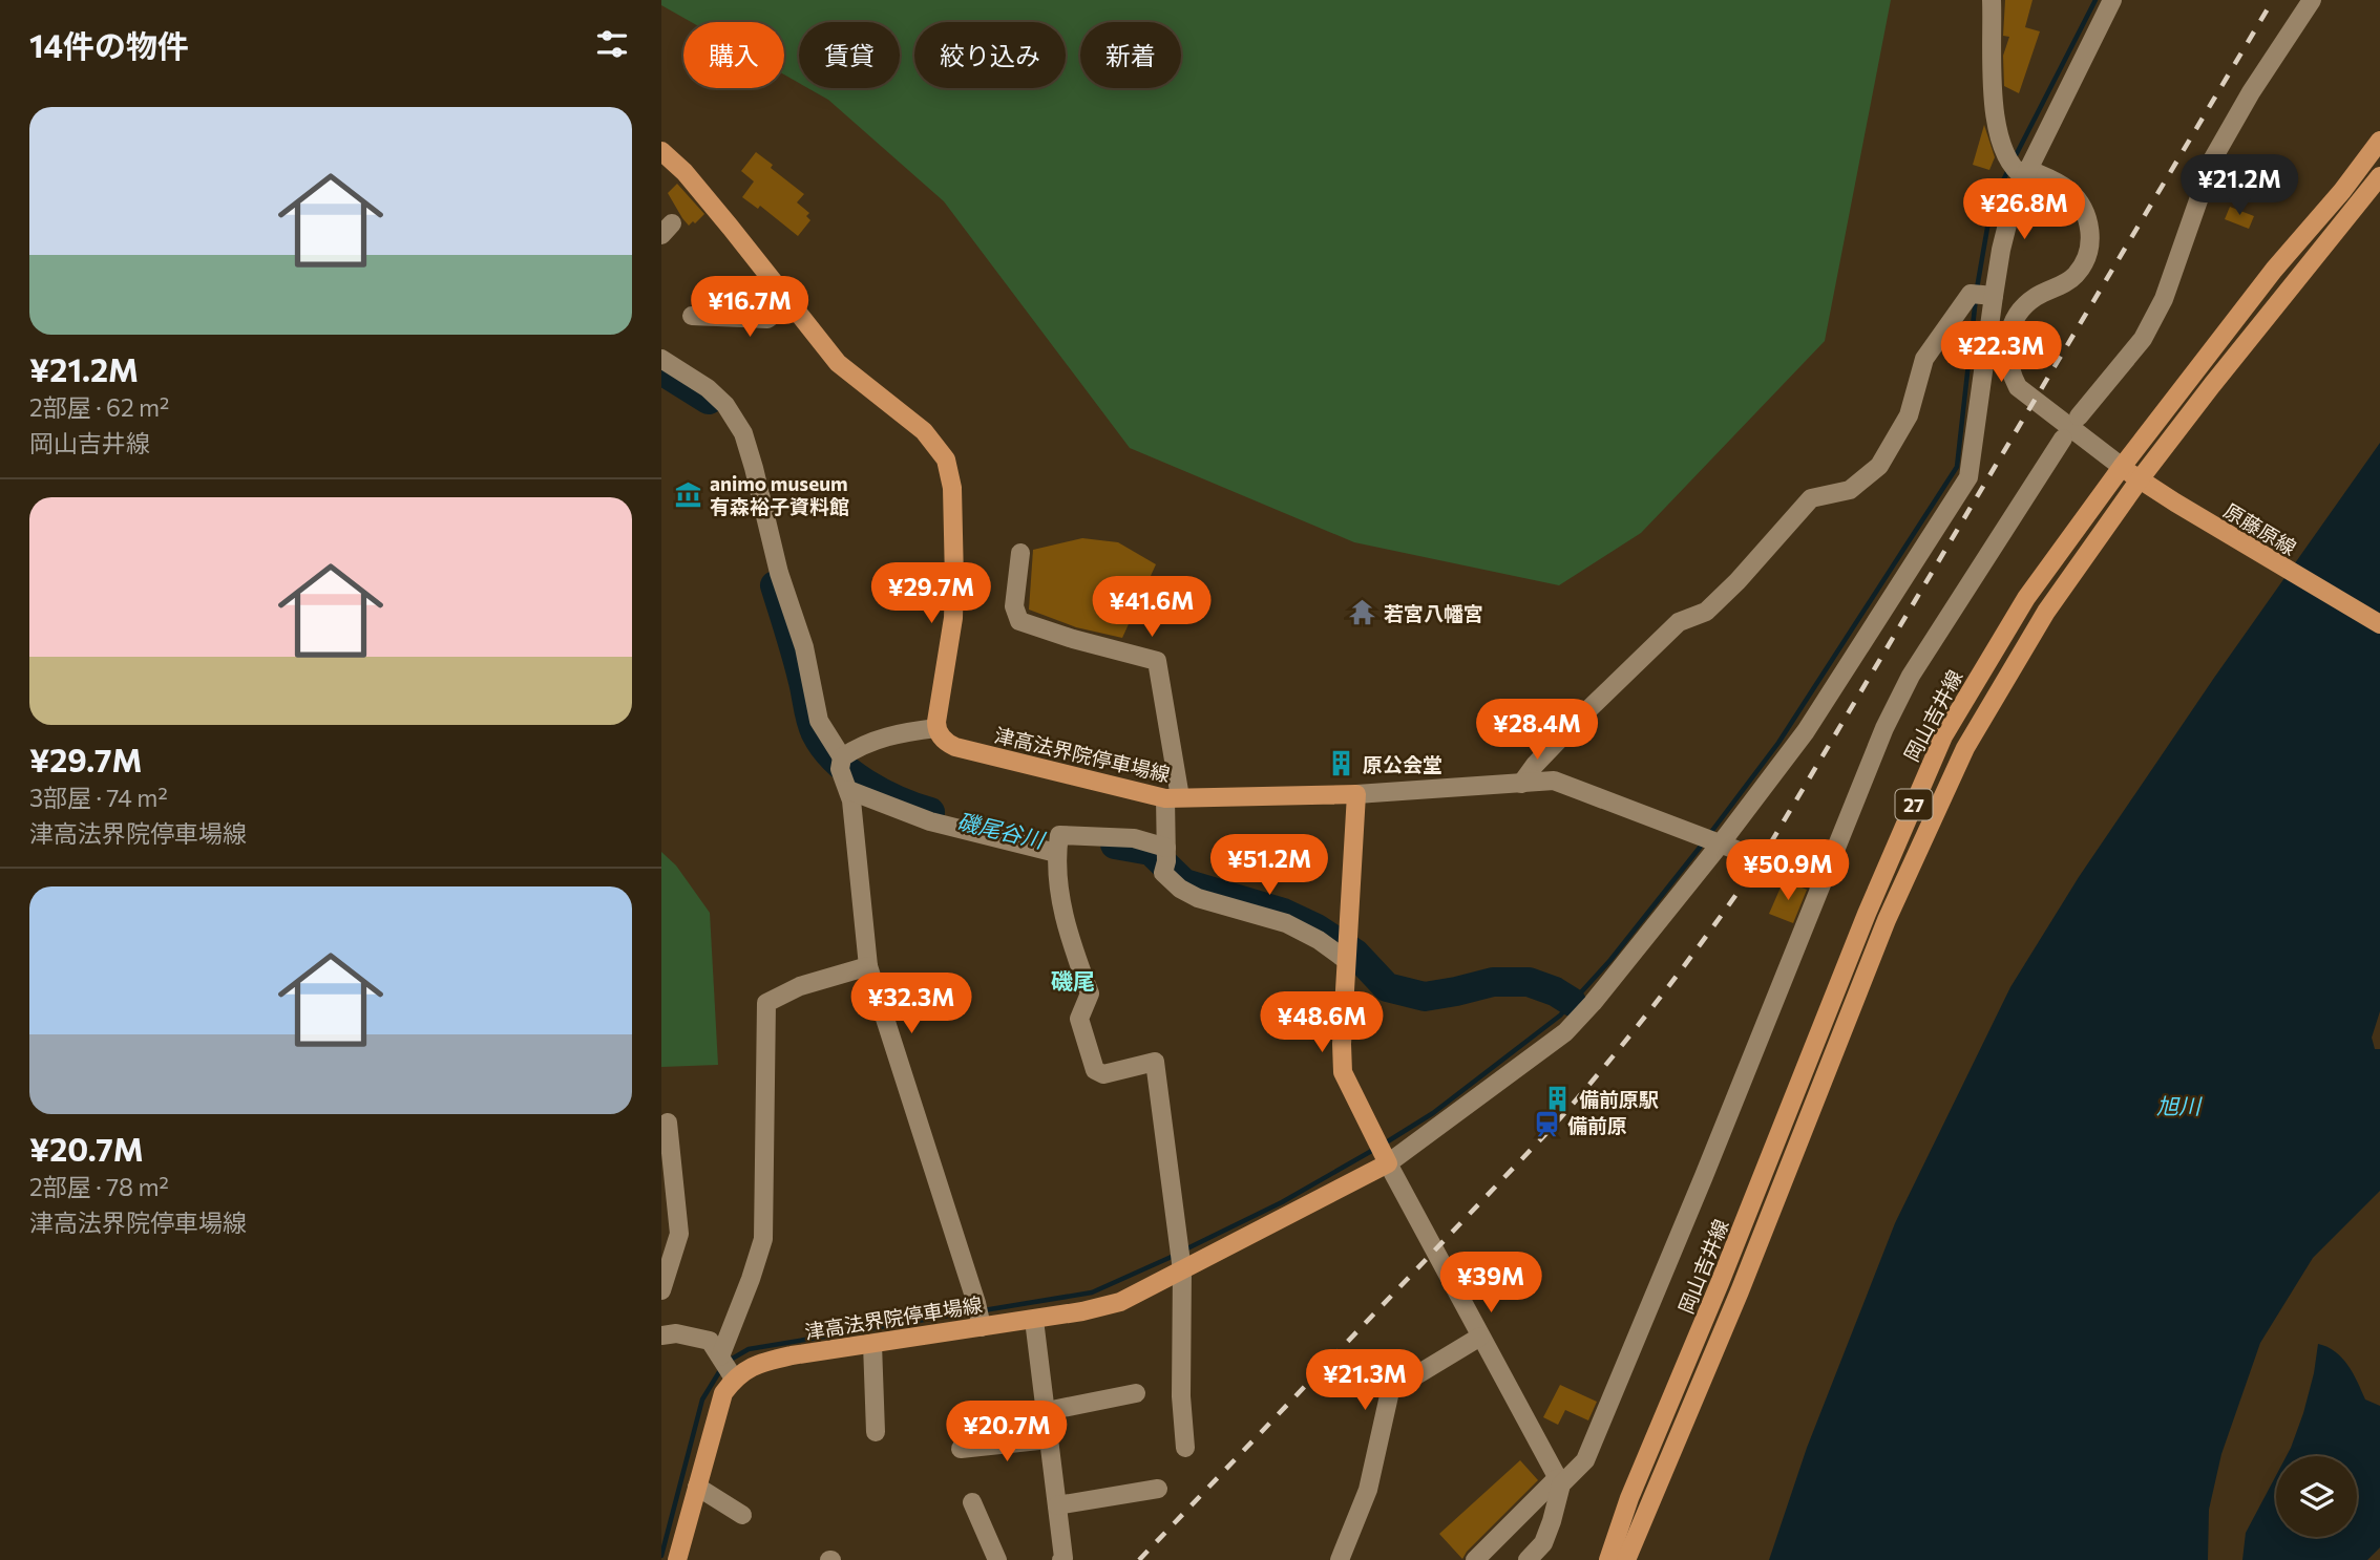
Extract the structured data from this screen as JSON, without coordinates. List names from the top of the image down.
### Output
{
  "streets": {
    "main road": [
      "原藤原線",
      "岡山吉井線",
      "津高法界院停車場線",
      "27"
    ]
  },
  "crossings": [
    ["原藤原線", "岡山吉井線"],
    ["原藤原線", "27"]
  ],
  "districts": ["磯尾"],
  "water": ["磯尾谷川", "旭川"],
  "places": {
    "museum": ["animo museum 有森裕子資料館"],
    "temple": ["若宮八幡宮"],
    "building": ["原公会堂", "備前原駅"],
    "station": ["備前原"]
  },
  "page": {
    "heading": "14件の物件",
    "chip": [
      "購入",
      "賃貸",
      "絞り込み",
      "新着"
    ],
    "list": [
      {
        "name": "¥21.2M",
        "note": "2部屋 · 62 m² · 岡山吉井線"
      },
      {
        "name": "¥29.7M",
        "note": "3部屋 · 74 m² · 津高法界院停車場線"
      },
      {
        "name": "¥20.7M",
        "note": "2部屋 · 78 m² · 津高法界院停車場線"
      }
    ],
    "price": [
      "¥21.2M",
      "¥26.8M",
      "¥16.7M",
      "¥22.3M",
      "¥29.7M",
      "¥41.6M",
      "¥28.4M",
      "¥51.2M",
      "¥50.9M",
      "¥32.3M",
      "¥48.6M",
      "¥39M",
      "¥21.3M",
      "¥20.7M"
    ]
  }
}
